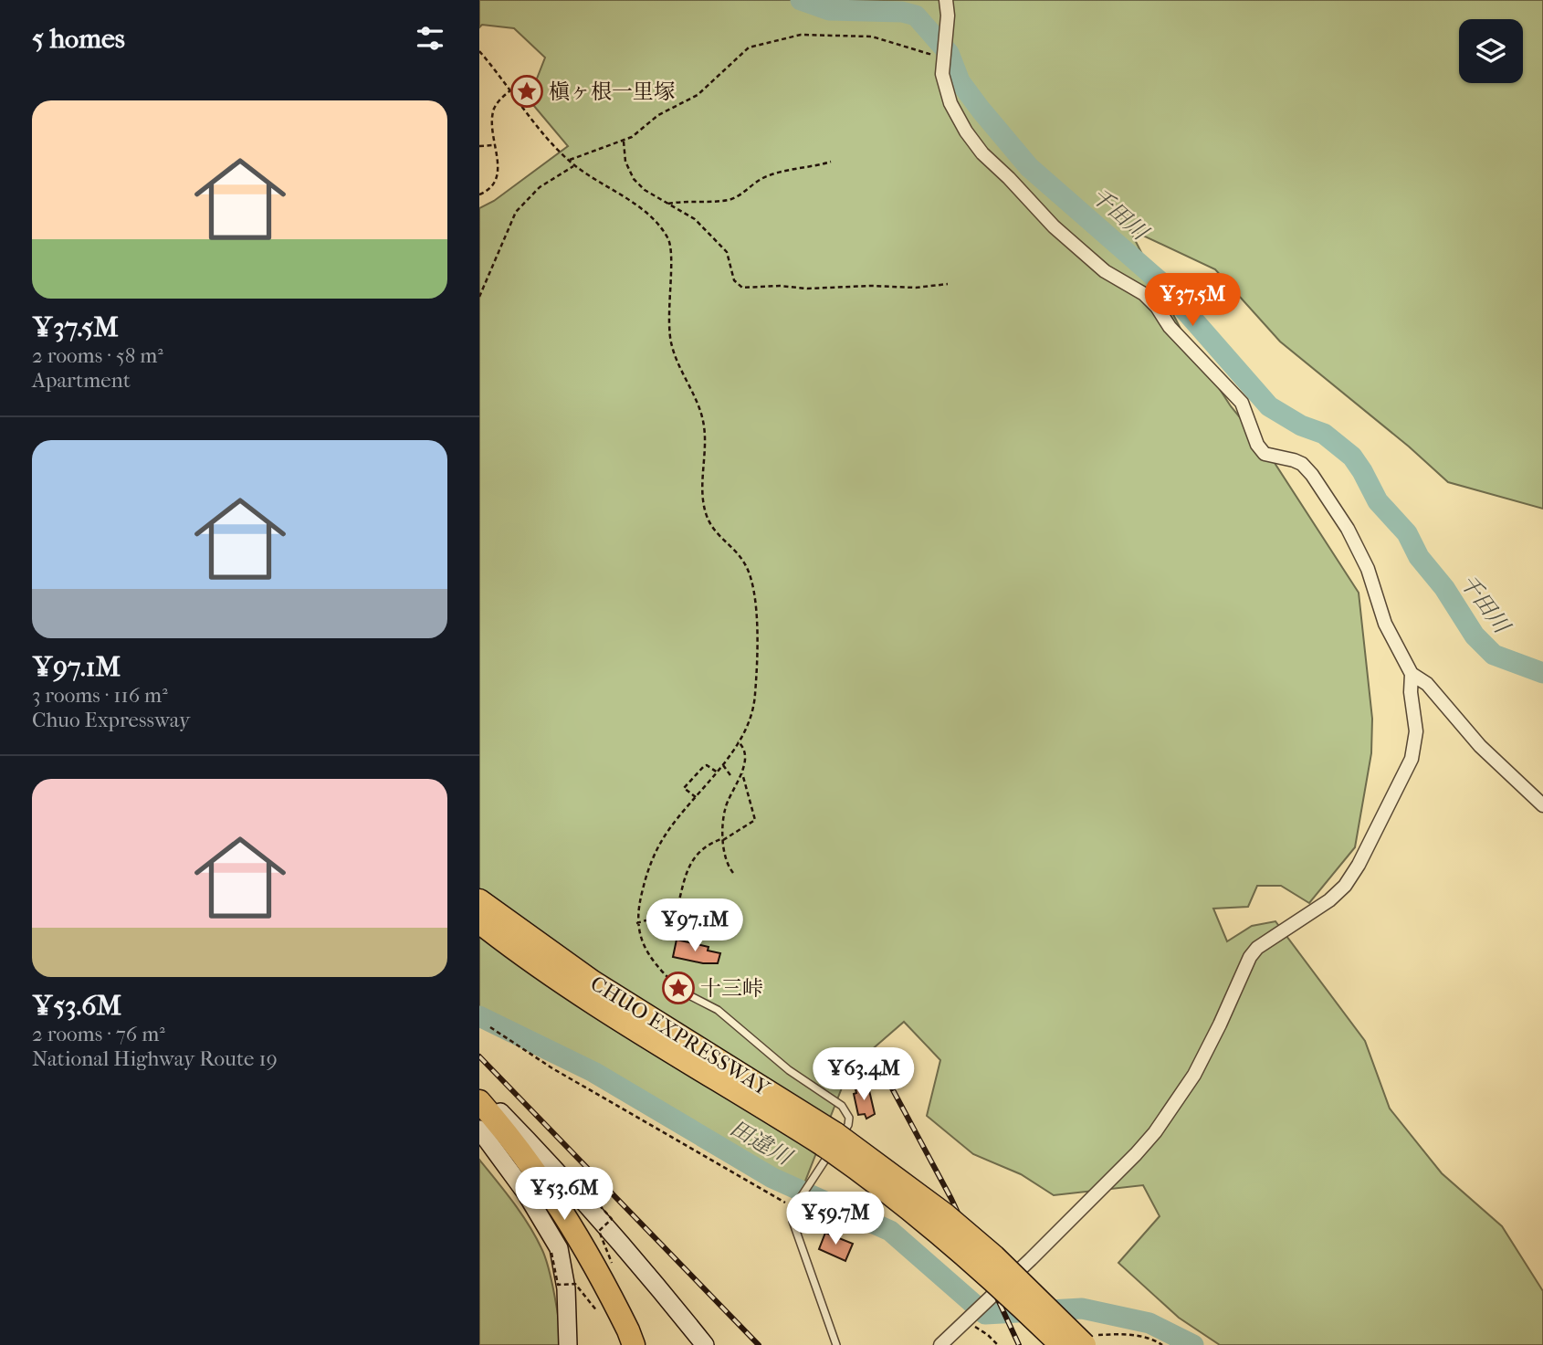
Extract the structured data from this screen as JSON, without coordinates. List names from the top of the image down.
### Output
{
  "streets": {
    "highway": ["CHUO EXPRESSWAY"]
  },
  "water": ["千田川", "田違川"],
  "places": {
    "place": ["槇ヶ根一里塚", "十三峠"]
  },
  "page": {
    "heading": "5 homes",
    "list": [
      {
        "name": "¥37.5M",
        "note": "2 rooms · 58 m² · Apartment"
      },
      {
        "name": "¥97.1M",
        "note": "3 rooms · 116 m² · Chuo Expressway"
      },
      {
        "name": "¥53.6M",
        "note": "2 rooms · 76 m² · National Highway Route 19"
      }
    ],
    "price": [
      "¥37.5M",
      "¥97.1M",
      "¥63.4M",
      "¥53.6M",
      "¥59.7M"
    ]
  }
}
